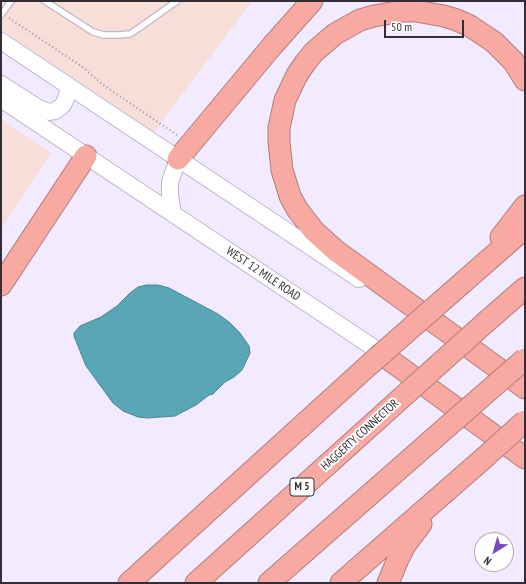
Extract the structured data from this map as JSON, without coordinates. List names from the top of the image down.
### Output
{
  "streets": {
    "highway": ["HAGGERTY CONNECTOR", "M 5"],
    "main road": ["WEST 12 MILE ROAD"]
  },
  "scale_bar": "50 m",
  "north": "bottom left"
}
